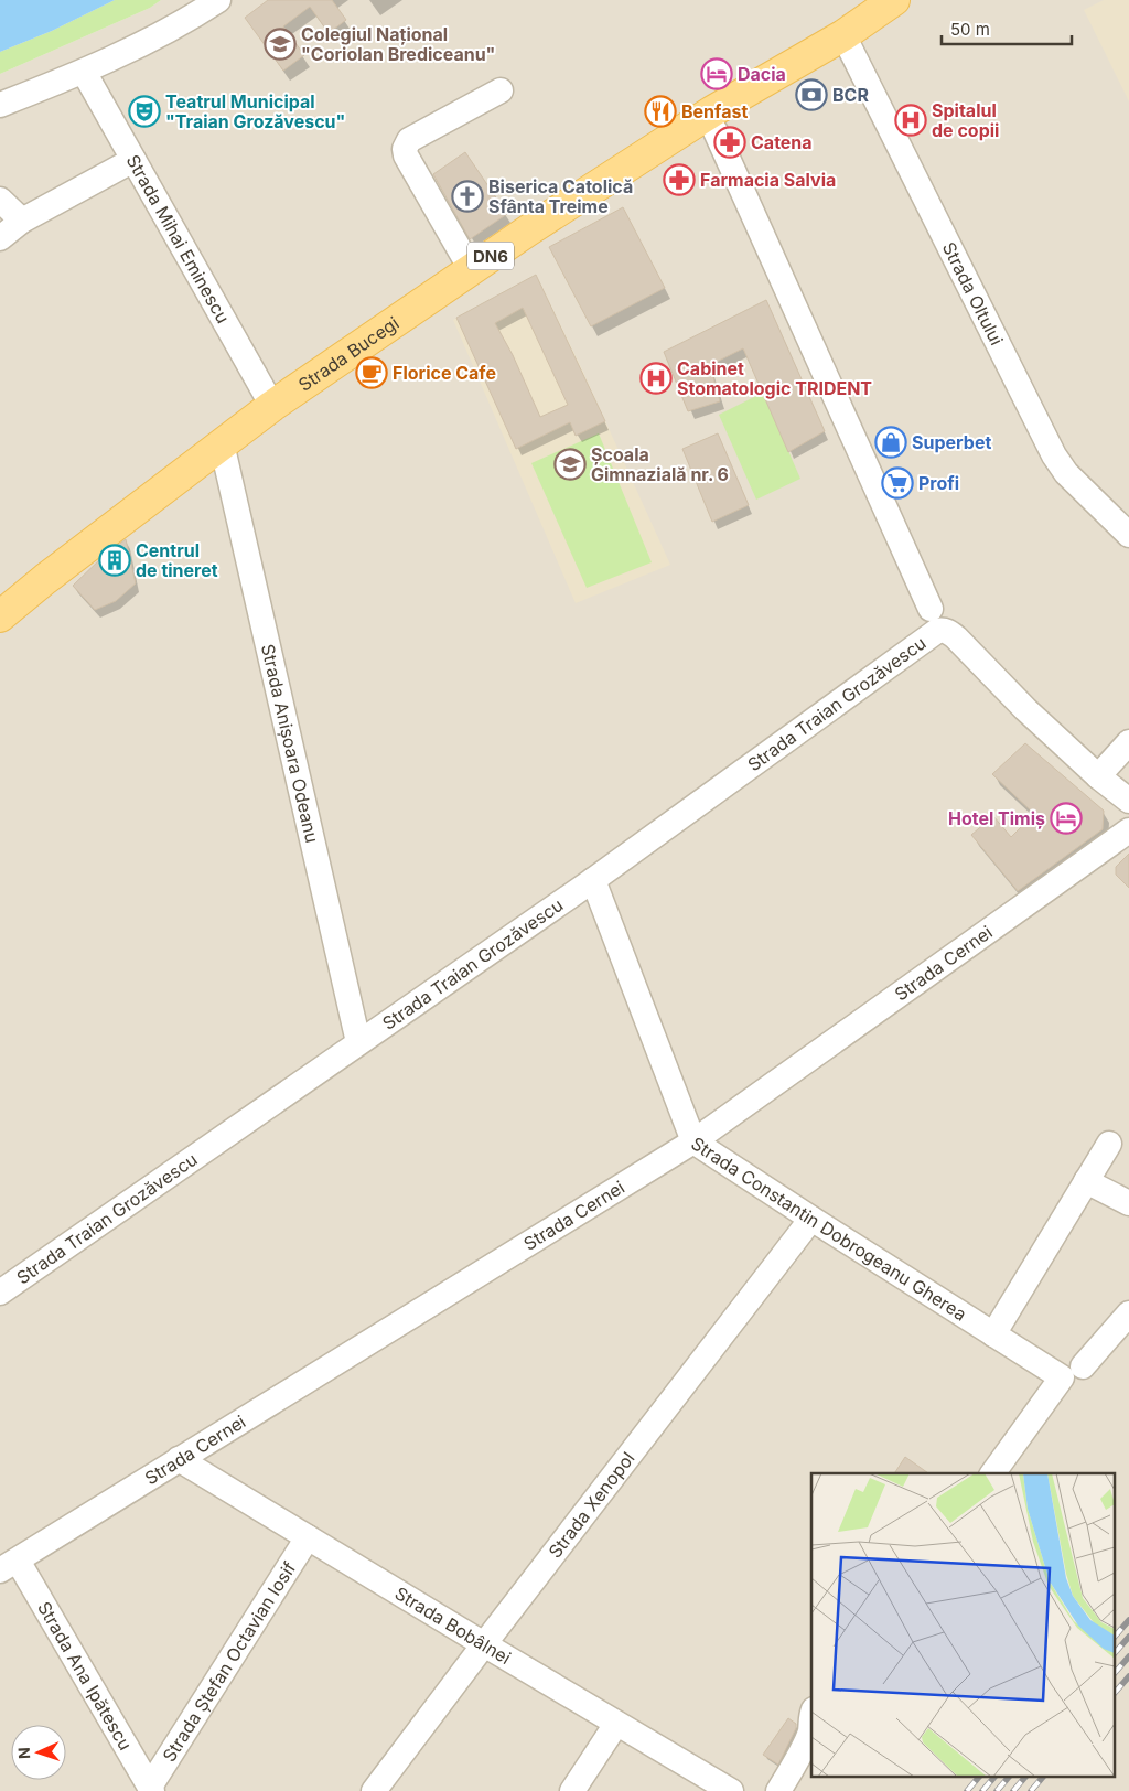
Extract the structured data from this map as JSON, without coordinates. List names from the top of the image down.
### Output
{
  "streets": {
    "main road": ["DN6", "Strada Bucegi"],
    "street": [
      "Strada Mihai Eminescu",
      "Strada Oltului",
      "Strada Traian Grozăvescu",
      "Strada Anișoara Odeanu",
      "Strada Cernei",
      "Strada Constantin Dobrogeanu Gherea",
      "Strada Xenopol",
      "Strada Bobâlnei",
      "Strada Ștefan Octavian Iosif",
      "Strada Ana Ipătescu"
    ]
  },
  "crossings": [
    ["Strada Mihai Eminescu", "Strada Bucegi"],
    ["DN6", "Strada Oltului"],
    ["DN6", "Strada Bucegi"],
    ["Strada Bucegi", "Strada Anișoara Odeanu"],
    ["Strada Traian Grozăvescu", "Strada Anișoara Odeanu"],
    ["Strada Traian Grozăvescu", "Strada Constantin Dobrogeanu Gherea"],
    ["Strada Cernei", "Strada Constantin Dobrogeanu Gherea"],
    ["Strada Cernei", "Strada Bobâlnei"],
    ["Strada Cernei", "Strada Ana Ipătescu"],
    ["Strada Constantin Dobrogeanu Gherea", "Strada Xenopol"],
    ["Strada Xenopol", "Strada Bobâlnei"],
    ["Strada Bobâlnei", "Strada Ștefan Octavian Iosif"],
    ["Strada Ștefan Octavian Iosif", "Strada Ana Ipătescu"]
  ],
  "places": {
    "school or university": ["Colegiul Național \"Coriolan Brediceanu\"", "Școala Gimnazială nr. 6"],
    "hotel": ["Dacia", "Hotel Timiș"],
    "bank": ["BCR"],
    "theatre": ["Teatrul Municipal \"Traian Grozăvescu\""],
    "restaurant": ["Benfast"],
    "hospital": ["Spitalul de copii", "Cabinet Stomatologic TRIDENT"],
    "pharmacy": ["Catena", "Farmacia Salvia"],
    "church": ["Biserica Catolică Sfânta Treime"],
    "cafe": ["Florice Cafe"],
    "shop": ["Superbet"],
    "supermarket": ["Profi"],
    "building": ["Centrul de tineret"]
  },
  "scale_bar": "50 m",
  "north": "left"
}
